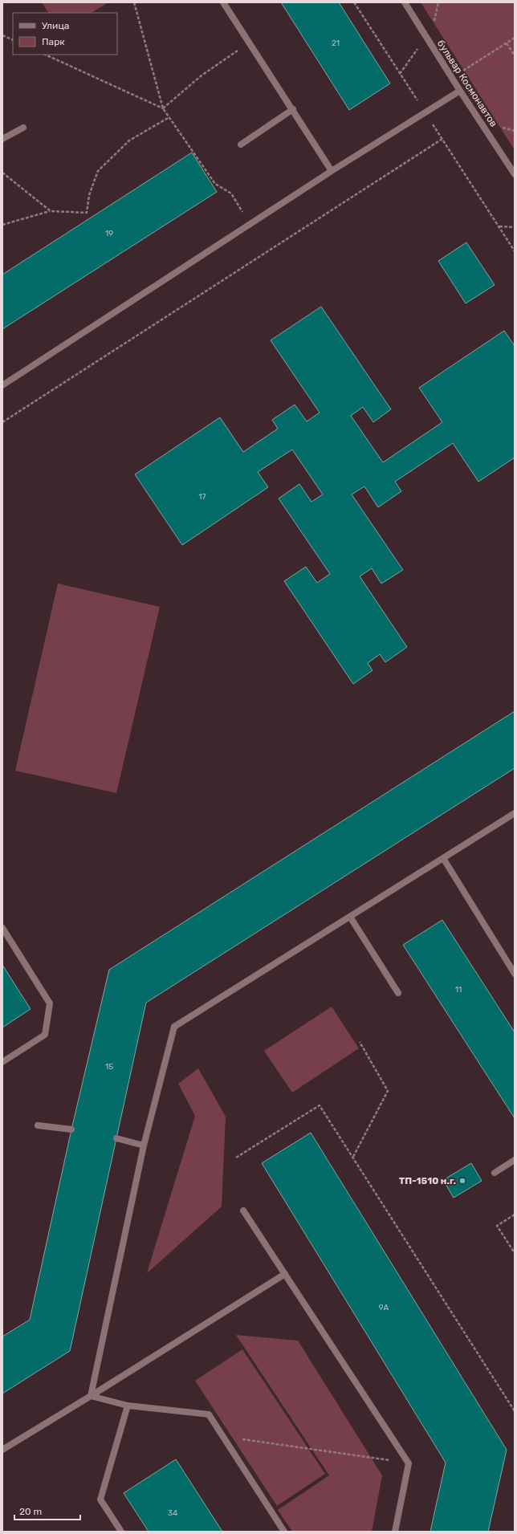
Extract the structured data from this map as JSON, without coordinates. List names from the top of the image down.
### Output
{
  "streets": {
    "street": ["бульвар Космонавтов"]
  },
  "places": ["ТП-1510 н.г."],
  "house_numbers": [
    "21",
    "19",
    "17",
    "11",
    "15",
    "9А",
    "34"
  ],
  "legend": ["Улица", "Парк"],
  "scale_bar": "20 m"
}
